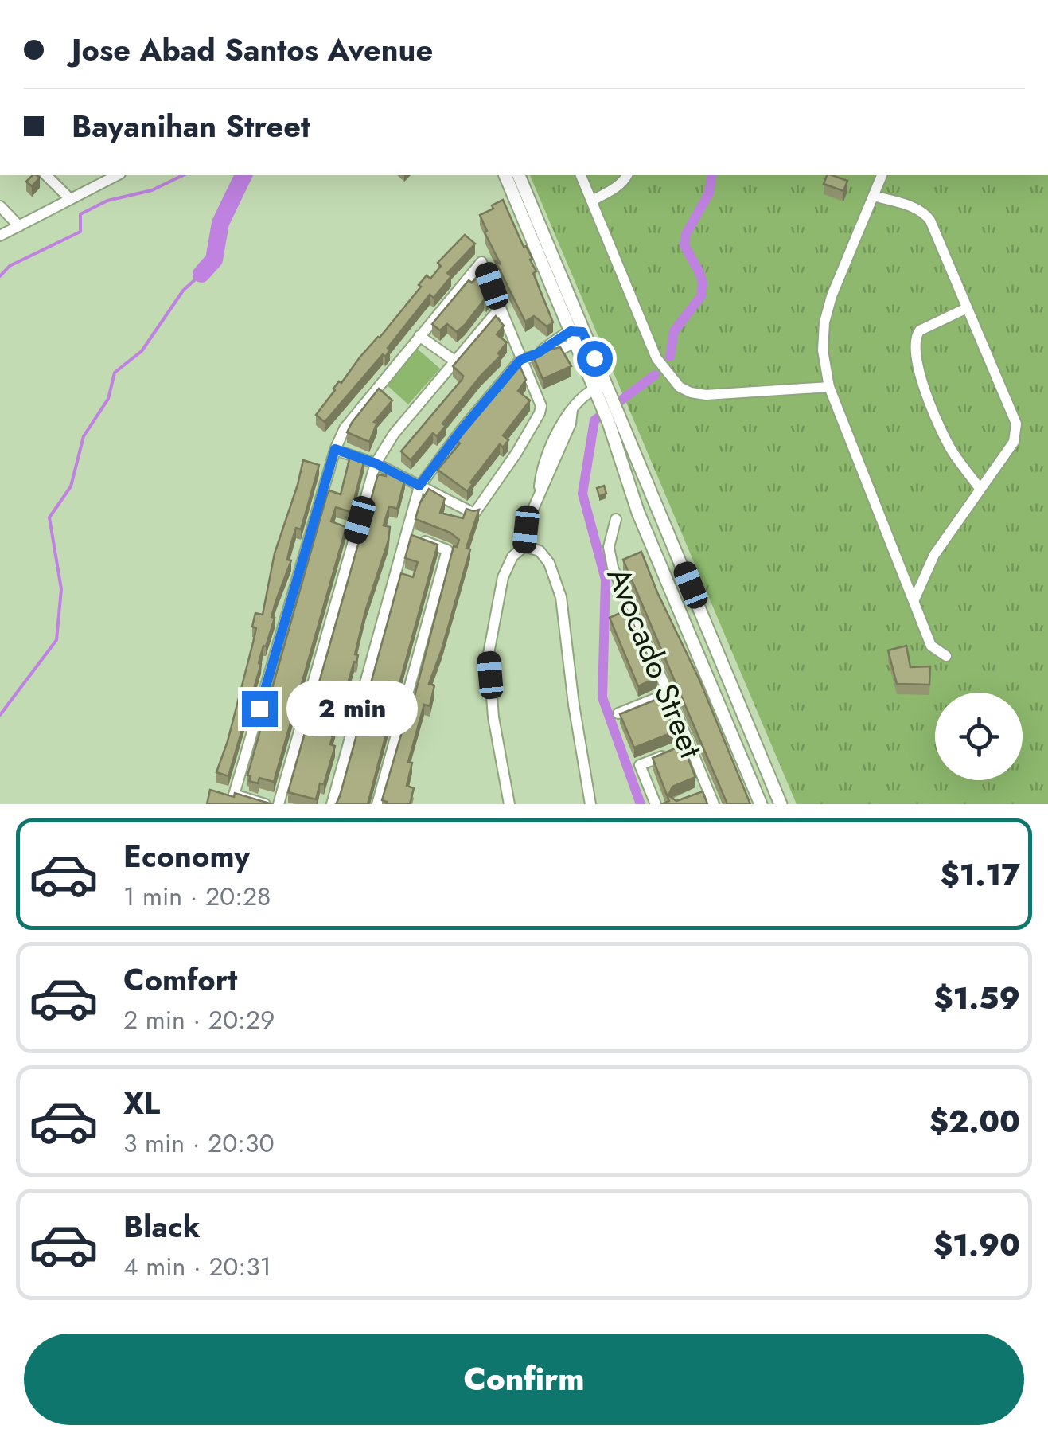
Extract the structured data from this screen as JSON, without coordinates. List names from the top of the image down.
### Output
{
  "streets": {
    "street": ["Avocado Street"]
  },
  "page": {
    "banner": ["Jose Abad Santos Avenue", "Bayanihan Street"],
    "bubble": "2 min",
    "list": [
      {
        "name": "Economy",
        "note": "1 min · 20:28",
        "value": "$1.17"
      },
      {
        "name": "Comfort",
        "note": "2 min · 20:29",
        "value": "$1.59"
      },
      {
        "name": "XL",
        "note": "3 min · 20:30",
        "value": "$2.00"
      },
      {
        "name": "Black",
        "note": "4 min · 20:31",
        "value": "$1.90"
      }
    ],
    "buttons": "Confirm"
  }
}
